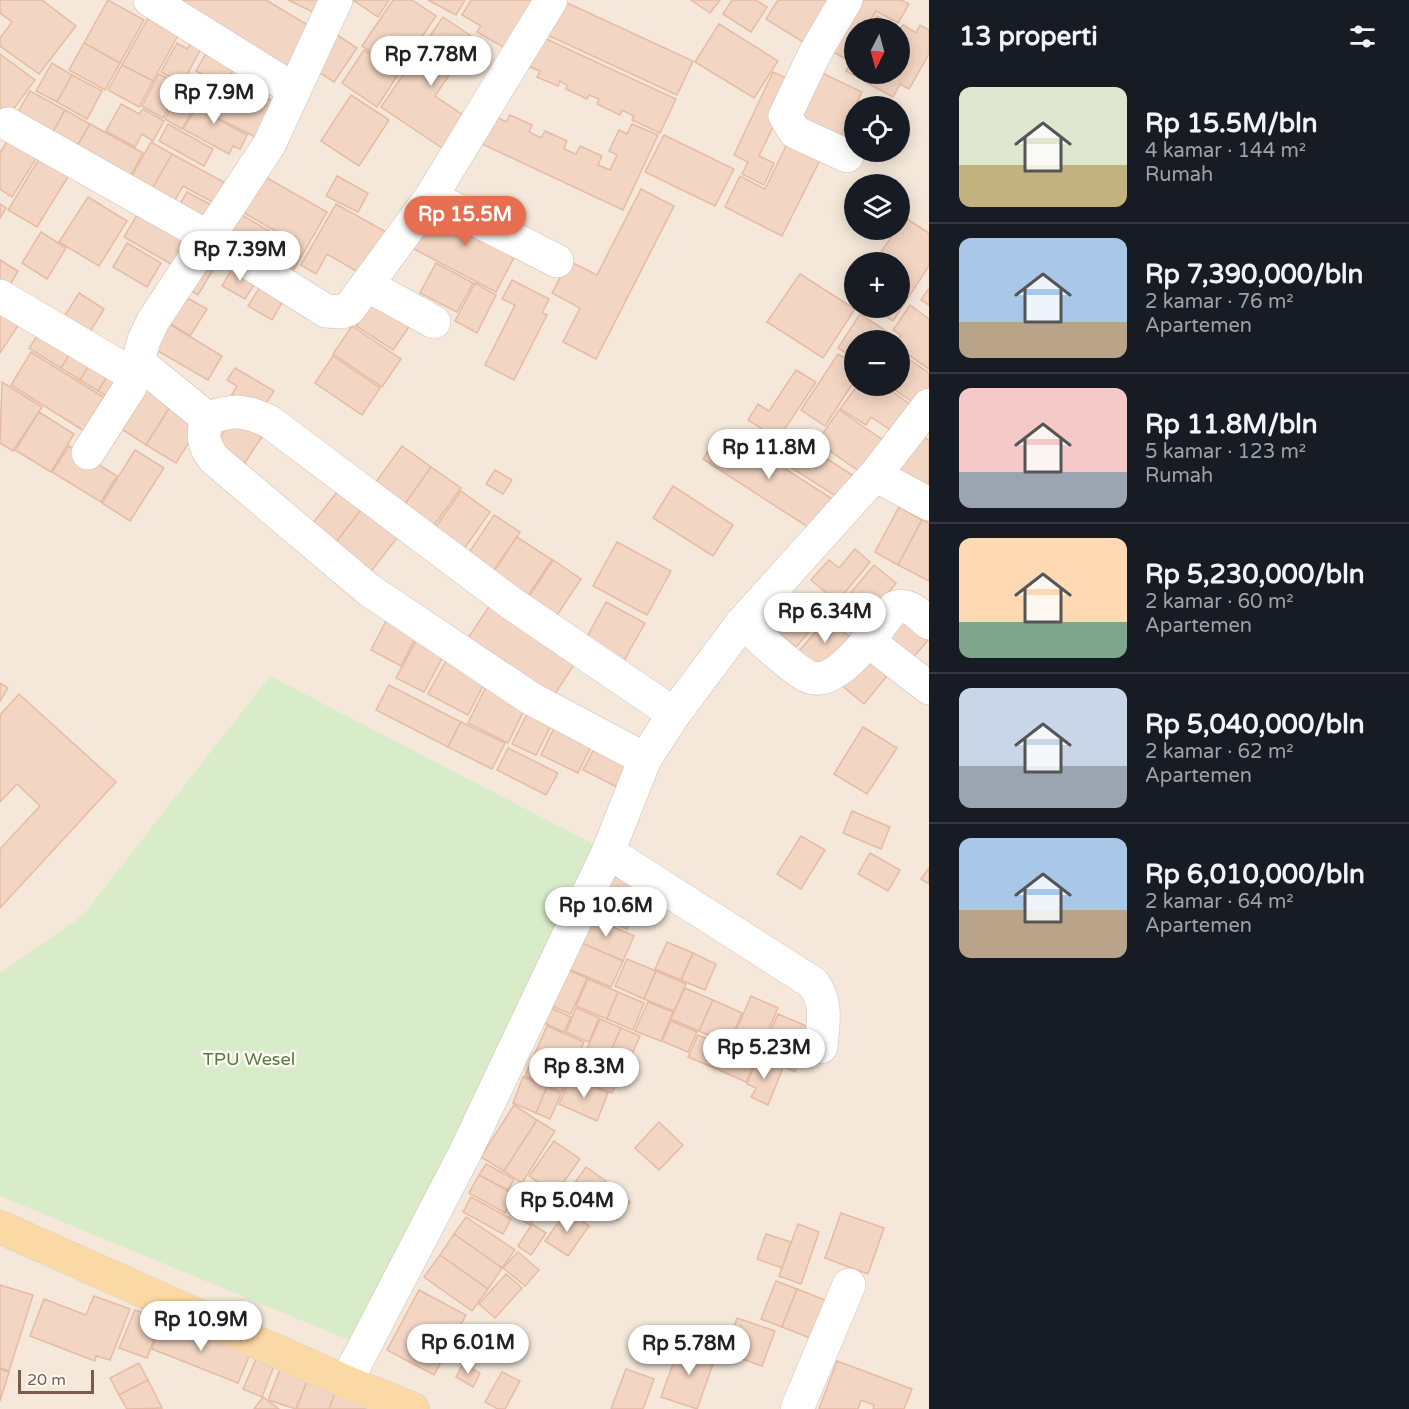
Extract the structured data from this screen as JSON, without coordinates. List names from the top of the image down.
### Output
{
  "parks": ["TPU Wesel"],
  "scale_bar": "20 m",
  "north": "bottom",
  "page": {
    "heading": "13 properti",
    "map_buttons": ["+", "−"],
    "price": [
      "Rp 7.78M",
      "Rp 7.9M",
      "Rp 15.5M",
      "Rp 7.39M",
      "Rp 11.8M",
      "Rp 6.34M",
      "Rp 10.6M",
      "Rp 5.23M",
      "Rp 8.3M",
      "Rp 5.04M",
      "Rp 10.9M",
      "Rp 6.01M",
      "Rp 5.78M"
    ],
    "list": [
      {
        "name": "Rp 15.5M/bln",
        "note": "4 kamar · 144 m² · Rumah"
      },
      {
        "name": "Rp 7,390,000/bln",
        "note": "2 kamar · 76 m² · Apartemen"
      },
      {
        "name": "Rp 11.8M/bln",
        "note": "5 kamar · 123 m² · Rumah"
      },
      {
        "name": "Rp 5,230,000/bln",
        "note": "2 kamar · 60 m² · Apartemen"
      },
      {
        "name": "Rp 5,040,000/bln",
        "note": "2 kamar · 62 m² · Apartemen"
      },
      {
        "name": "Rp 6,010,000/bln",
        "note": "2 kamar · 64 m² · Apartemen"
      }
    ],
    "scale": "20 m"
  }
}
